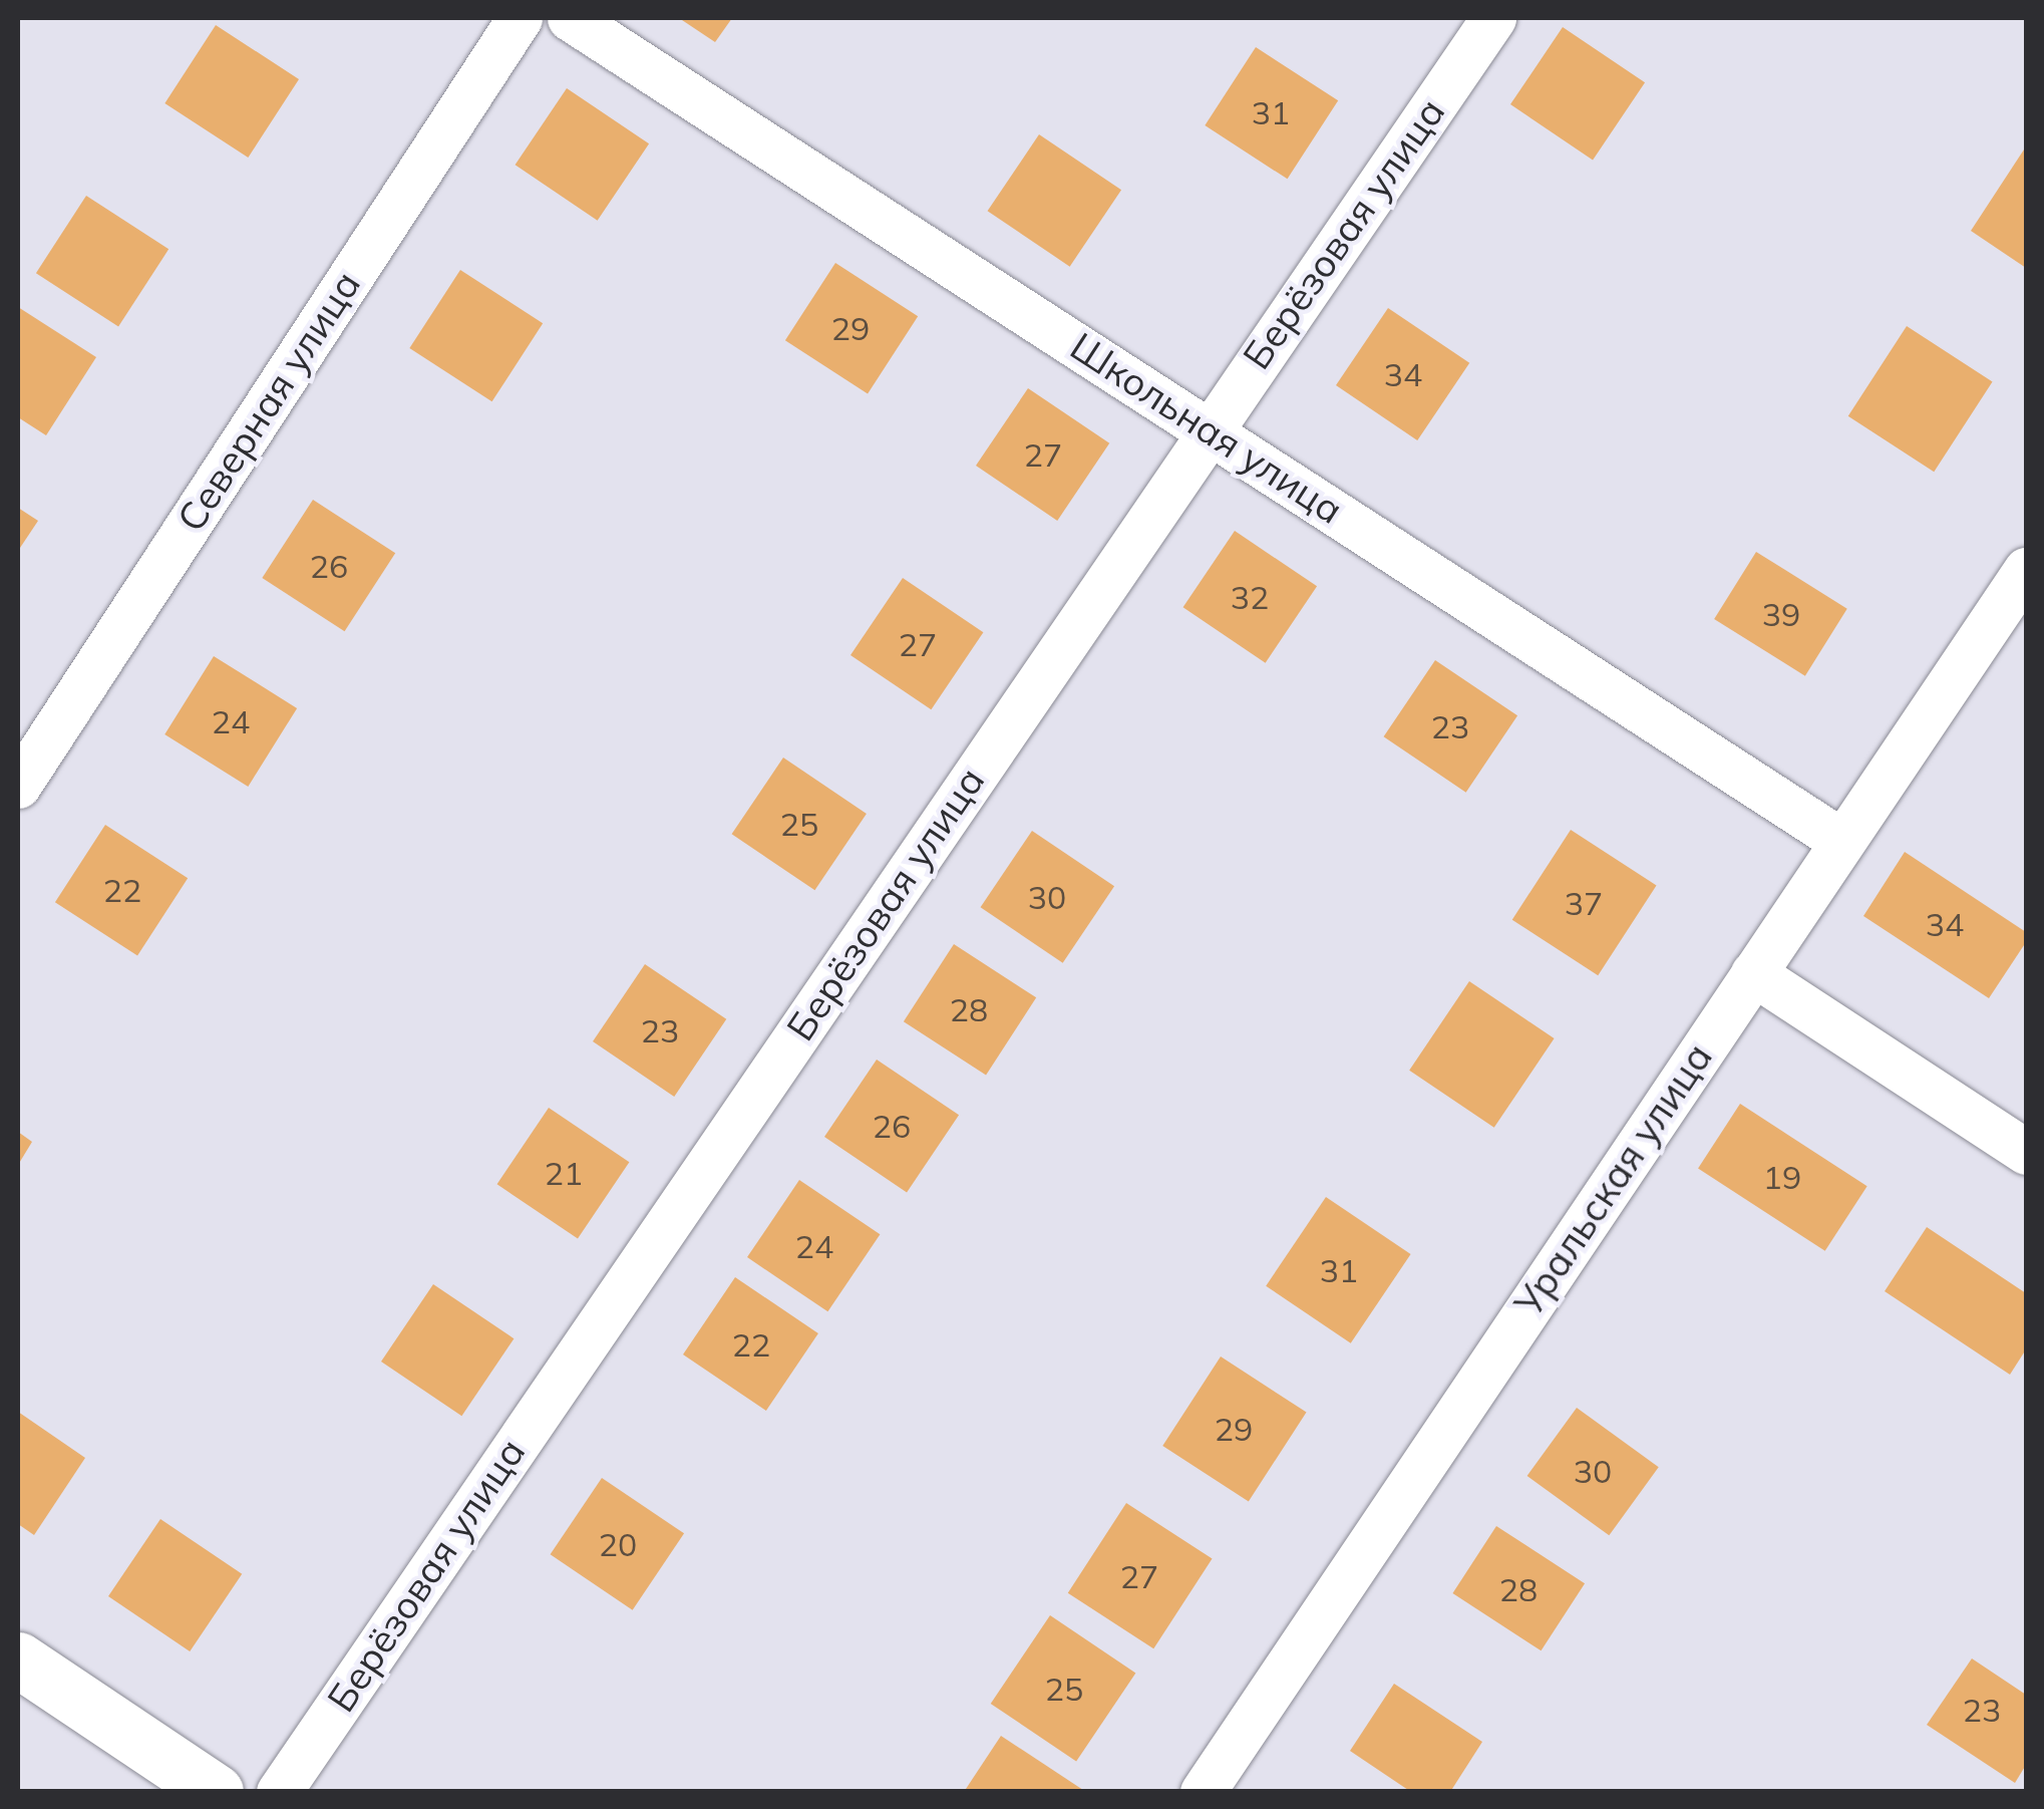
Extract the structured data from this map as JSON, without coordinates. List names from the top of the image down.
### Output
{
  "streets": {
    "street": [
      "Берёзовая улица",
      "Северная улица",
      "Школьная улица",
      "Уральская улица"
    ]
  },
  "crossings": [
    ["Берёзовая улица", "Школьная улица"],
    ["Школьная улица", "Уральская улица"]
  ],
  "house_numbers": [
    "31",
    "29",
    "34",
    "27",
    "26",
    "32",
    "39",
    "27",
    "24",
    "23",
    "25",
    "22",
    "30",
    "37",
    "34",
    "28",
    "23",
    "26",
    "21",
    "19",
    "24",
    "31",
    "22",
    "29",
    "30",
    "20",
    "27",
    "28",
    "25",
    "23"
  ]
}
